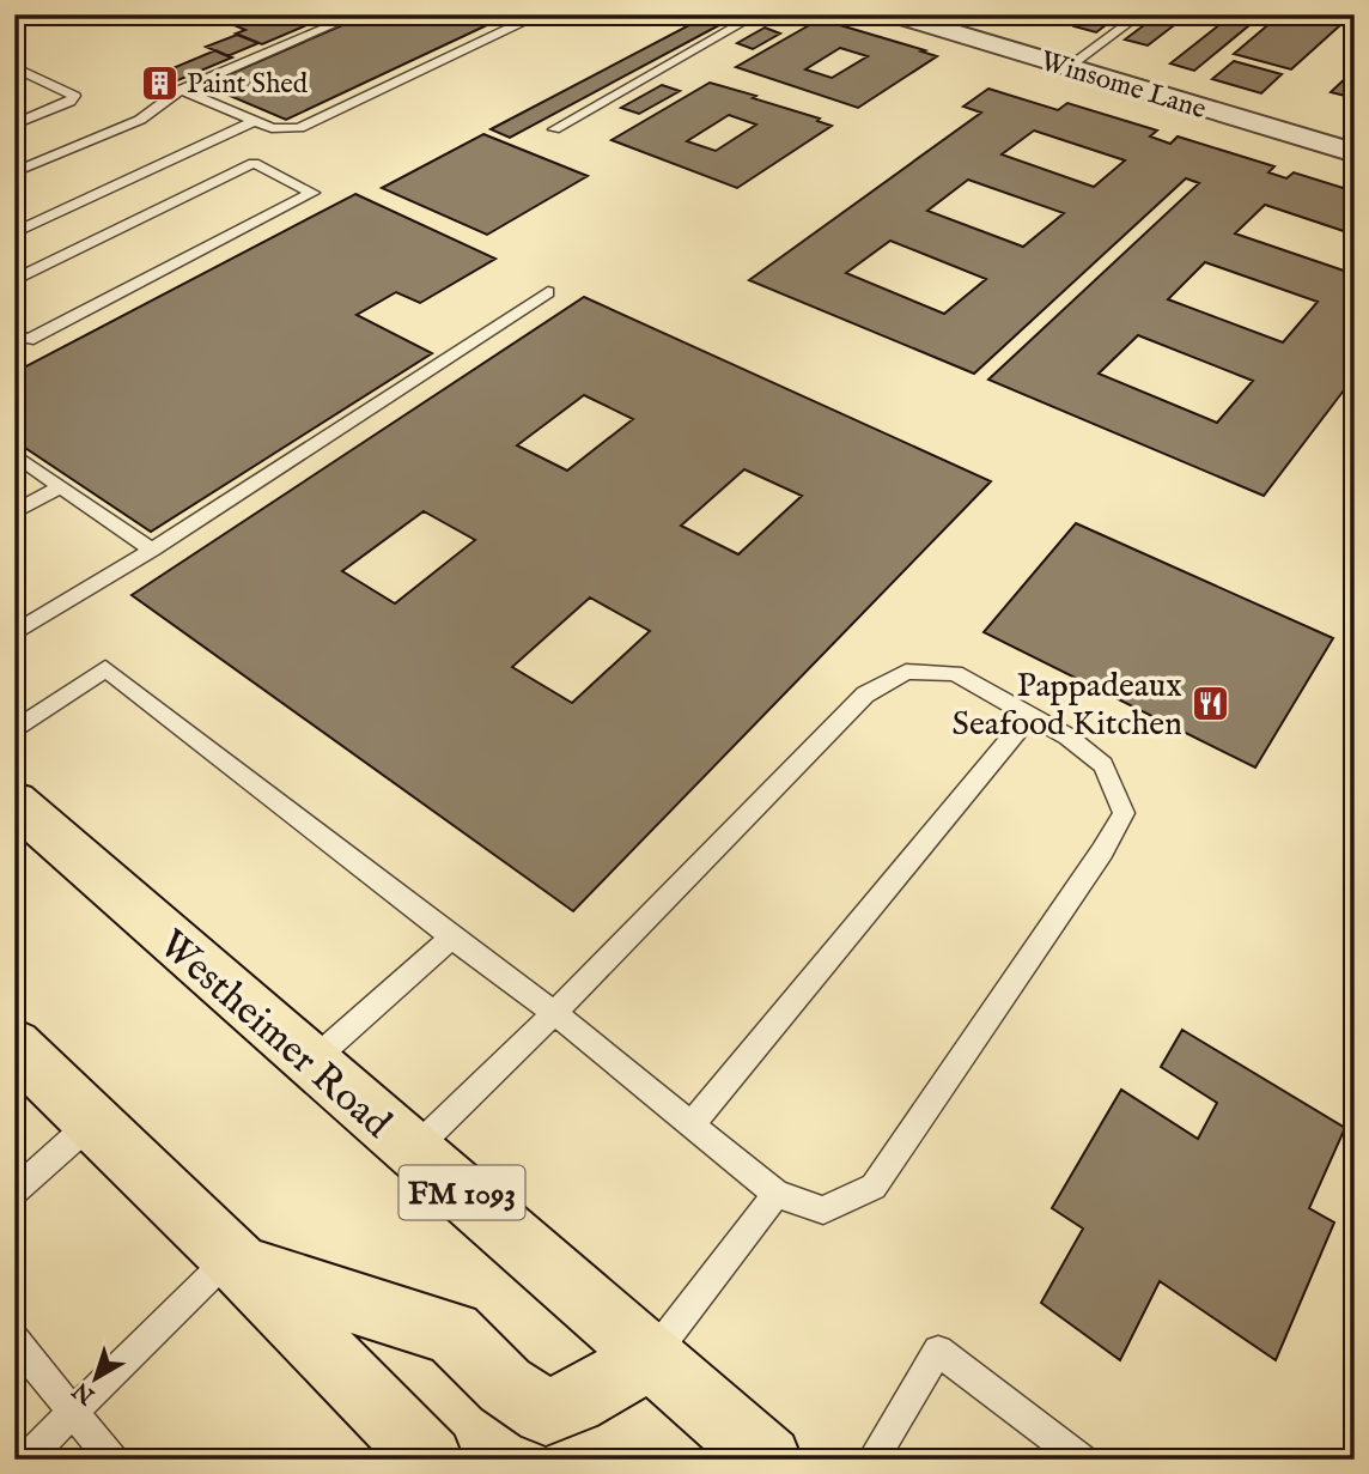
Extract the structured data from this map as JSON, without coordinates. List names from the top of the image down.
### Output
{
  "streets": {
    "main road": ["Westheimer Road", "FM 1093"],
    "street": ["Winsome Lane"]
  },
  "places": {
    "building": ["Paint Shed"],
    "restaurant": ["Pappadeaux Seafood Kitchen"]
  },
  "north": "bottom left"
}
